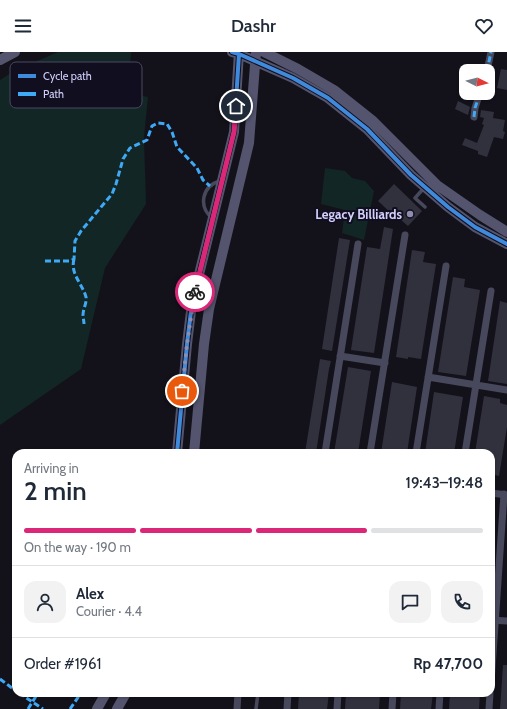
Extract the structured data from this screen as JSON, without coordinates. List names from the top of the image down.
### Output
{
  "places": ["Legacy Billiards"],
  "legend": ["Cycle path", "Path"],
  "north": "right",
  "page": {
    "header": "Dashr",
    "heading": ["2 min", "Arriving in", "19:43–19:48"],
    "panel": [
      "Alex",
      "Courier · 4.4",
      "Order #1961",
      "Rp 47,700"
    ],
    "bar": "On the way · 190 m"
  }
}
